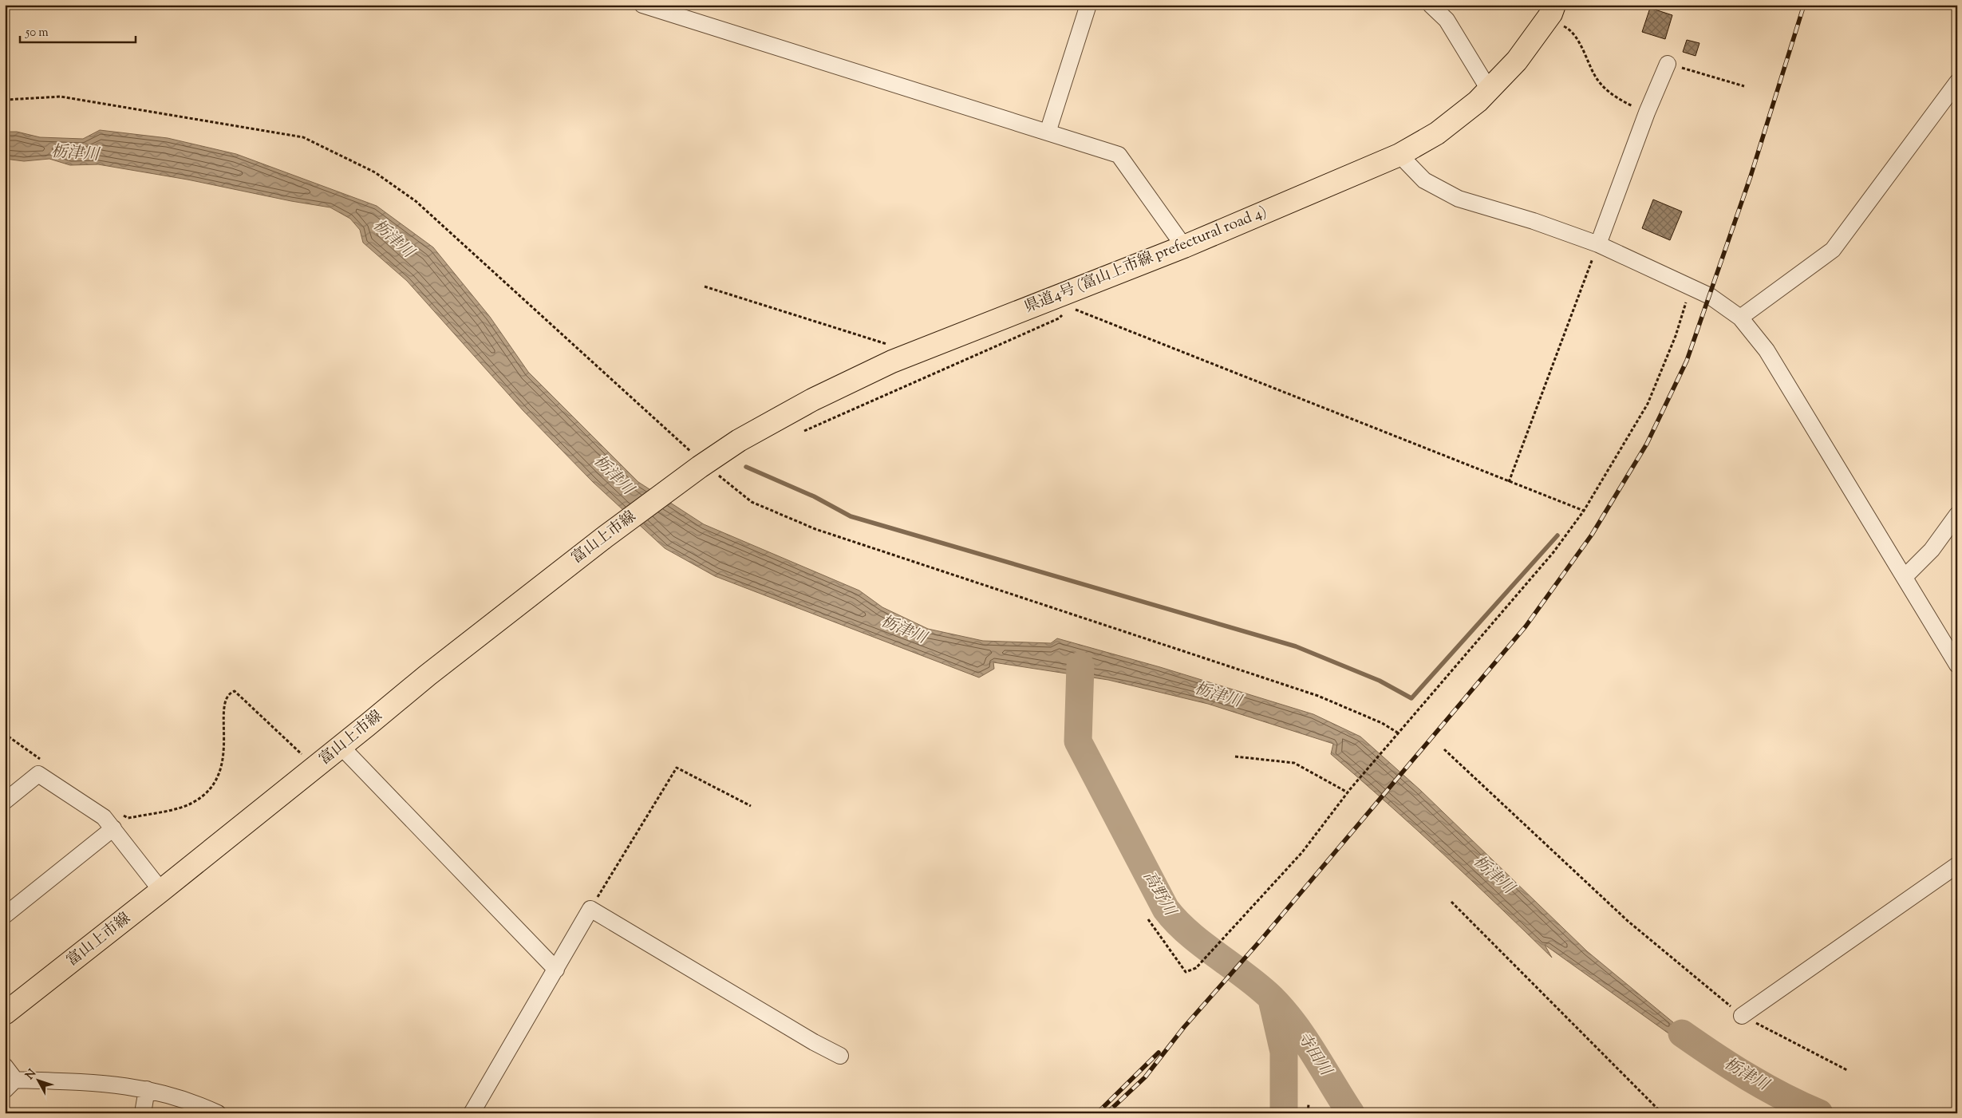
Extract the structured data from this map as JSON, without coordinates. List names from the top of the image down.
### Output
{
  "streets": {
    "main road": ["県道4号 (富山上市線 prefectural road 4)", "富山上市線"]
  },
  "crossings": [
    ["県道4号 (富山上市線 prefectural road 4)", "富山上市線"]
  ],
  "water": ["栃津川", "高野川", "寺田川"],
  "scale_bar": "50 m",
  "north": "top left"
}
